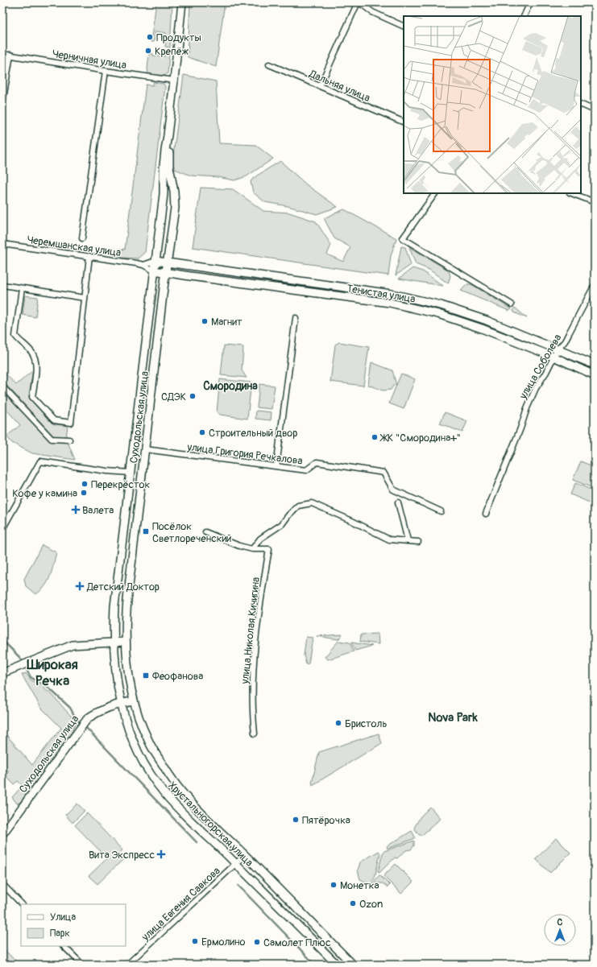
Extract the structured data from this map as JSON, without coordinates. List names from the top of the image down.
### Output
{
  "streets": {
    "main road": ["Тенистая улица", "Суходольская улица", "Хрустальногорская улица"],
    "street": [
      "Черничная улица",
      "Дальняя улица",
      "Черемшанская улица",
      "улица Соболева",
      "улица Григория Речкалова",
      "улица Николая Кичигина",
      "улица Евгения Савкова"
    ]
  },
  "crossings": [
    ["Черничная улица", "Суходольская улица"],
    ["Черемшанская улица", "Тенистая улица"],
    ["Черемшанская улица", "Суходольская улица"],
    ["Тенистая улица", "улица Соболева"],
    ["Тенистая улица", "Суходольская улица"],
    ["Суходольская улица", "улица Григория Речкалова"],
    ["Суходольская улица", "Хрустальногорская улица"],
    ["Хрустальногорская улица", "улица Евгения Савкова"]
  ],
  "districts": ["Смородина", "Широкая Речка", "Nova Park"],
  "places": {
    "other": [
      "Продукты",
      "Крепёж",
      "Магнит",
      "СДЭК",
      "Строительный двор",
      "ЖК \"Смородина+\"",
      "Перекрёсток",
      "Кофе у камина",
      "Бристоль",
      "Пятёрочка",
      "Монетка",
      "Ozon",
      "Ермолино",
      "Самолет Плюс"
    ],
    "health": ["Валета", "Детский Доктор", "Вита Экспресс"],
    "transit": ["Посёлок Светлореченский", "Феофанова"]
  },
  "legend": ["Улица", "Парк"],
  "north": "top"
}
